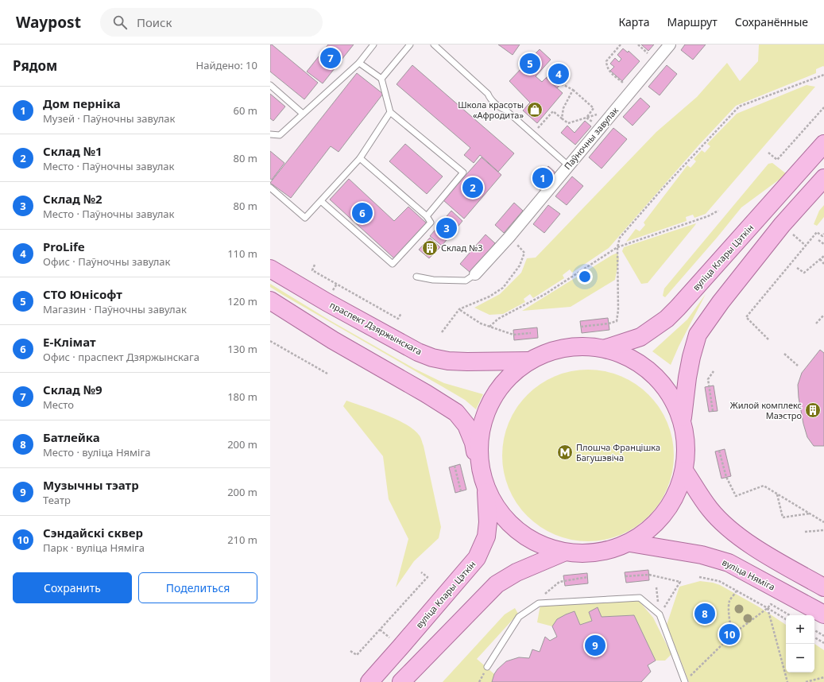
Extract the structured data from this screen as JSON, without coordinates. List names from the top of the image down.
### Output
{
  "streets": {
    "main road": ["вуліца Клары Цэткін", "праспект Дзяржынскага", "вуліца Няміга"],
    "street": ["Паўночны завулак"]
  },
  "places": {
    "shop": ["Школа красоты «Афродита»"],
    "building": ["Склад №3", "Жилой комплекс Маэстро"],
    "metro station": ["Плошча Францішка Багушэвіча"]
  },
  "page": {
    "header": "Waypost",
    "search": "Поиск",
    "nav": ["Карта", "Маршрут", "Сохранённые"],
    "heading": ["Рядом", "Найдено: 10"],
    "pins": [
      "7",
      "5",
      "4",
      "1",
      "2",
      "6",
      "3",
      "8",
      "10",
      "9"
    ],
    "list": [
      {
        "mark": "1",
        "name": "Дом перніка",
        "note": "Музей · Паўночны завулак",
        "value": "60 m"
      },
      {
        "mark": "2",
        "name": "Склад №1",
        "note": "Место · Паўночны завулак",
        "value": "80 m"
      },
      {
        "mark": "3",
        "name": "Склад №2",
        "note": "Место · Паўночны завулак",
        "value": "80 m"
      },
      {
        "mark": "4",
        "name": "ProLife",
        "note": "Офис · Паўночны завулак",
        "value": "110 m"
      },
      {
        "mark": "5",
        "name": "СТО Юнісофт",
        "note": "Магазин · Паўночны завулак",
        "value": "120 m"
      },
      {
        "mark": "6",
        "name": "Е-Клімат",
        "note": "Офис · праспект Дзяржынскага",
        "value": "130 m"
      },
      {
        "mark": "7",
        "name": "Склад №9",
        "note": "Место",
        "value": "180 m"
      },
      {
        "mark": "8",
        "name": "Батлейка",
        "note": "Место · вуліца Няміга",
        "value": "200 m"
      },
      {
        "mark": "9",
        "name": "Музычны тэатр",
        "note": "Театр",
        "value": "200 m"
      },
      {
        "mark": "10",
        "name": "Сэндайскі сквер",
        "note": "Парк · вуліца Няміга",
        "value": "210 m"
      }
    ],
    "buttons": ["Сохранить", "Поделиться"],
    "map_buttons": ["+", "−"]
  }
}
